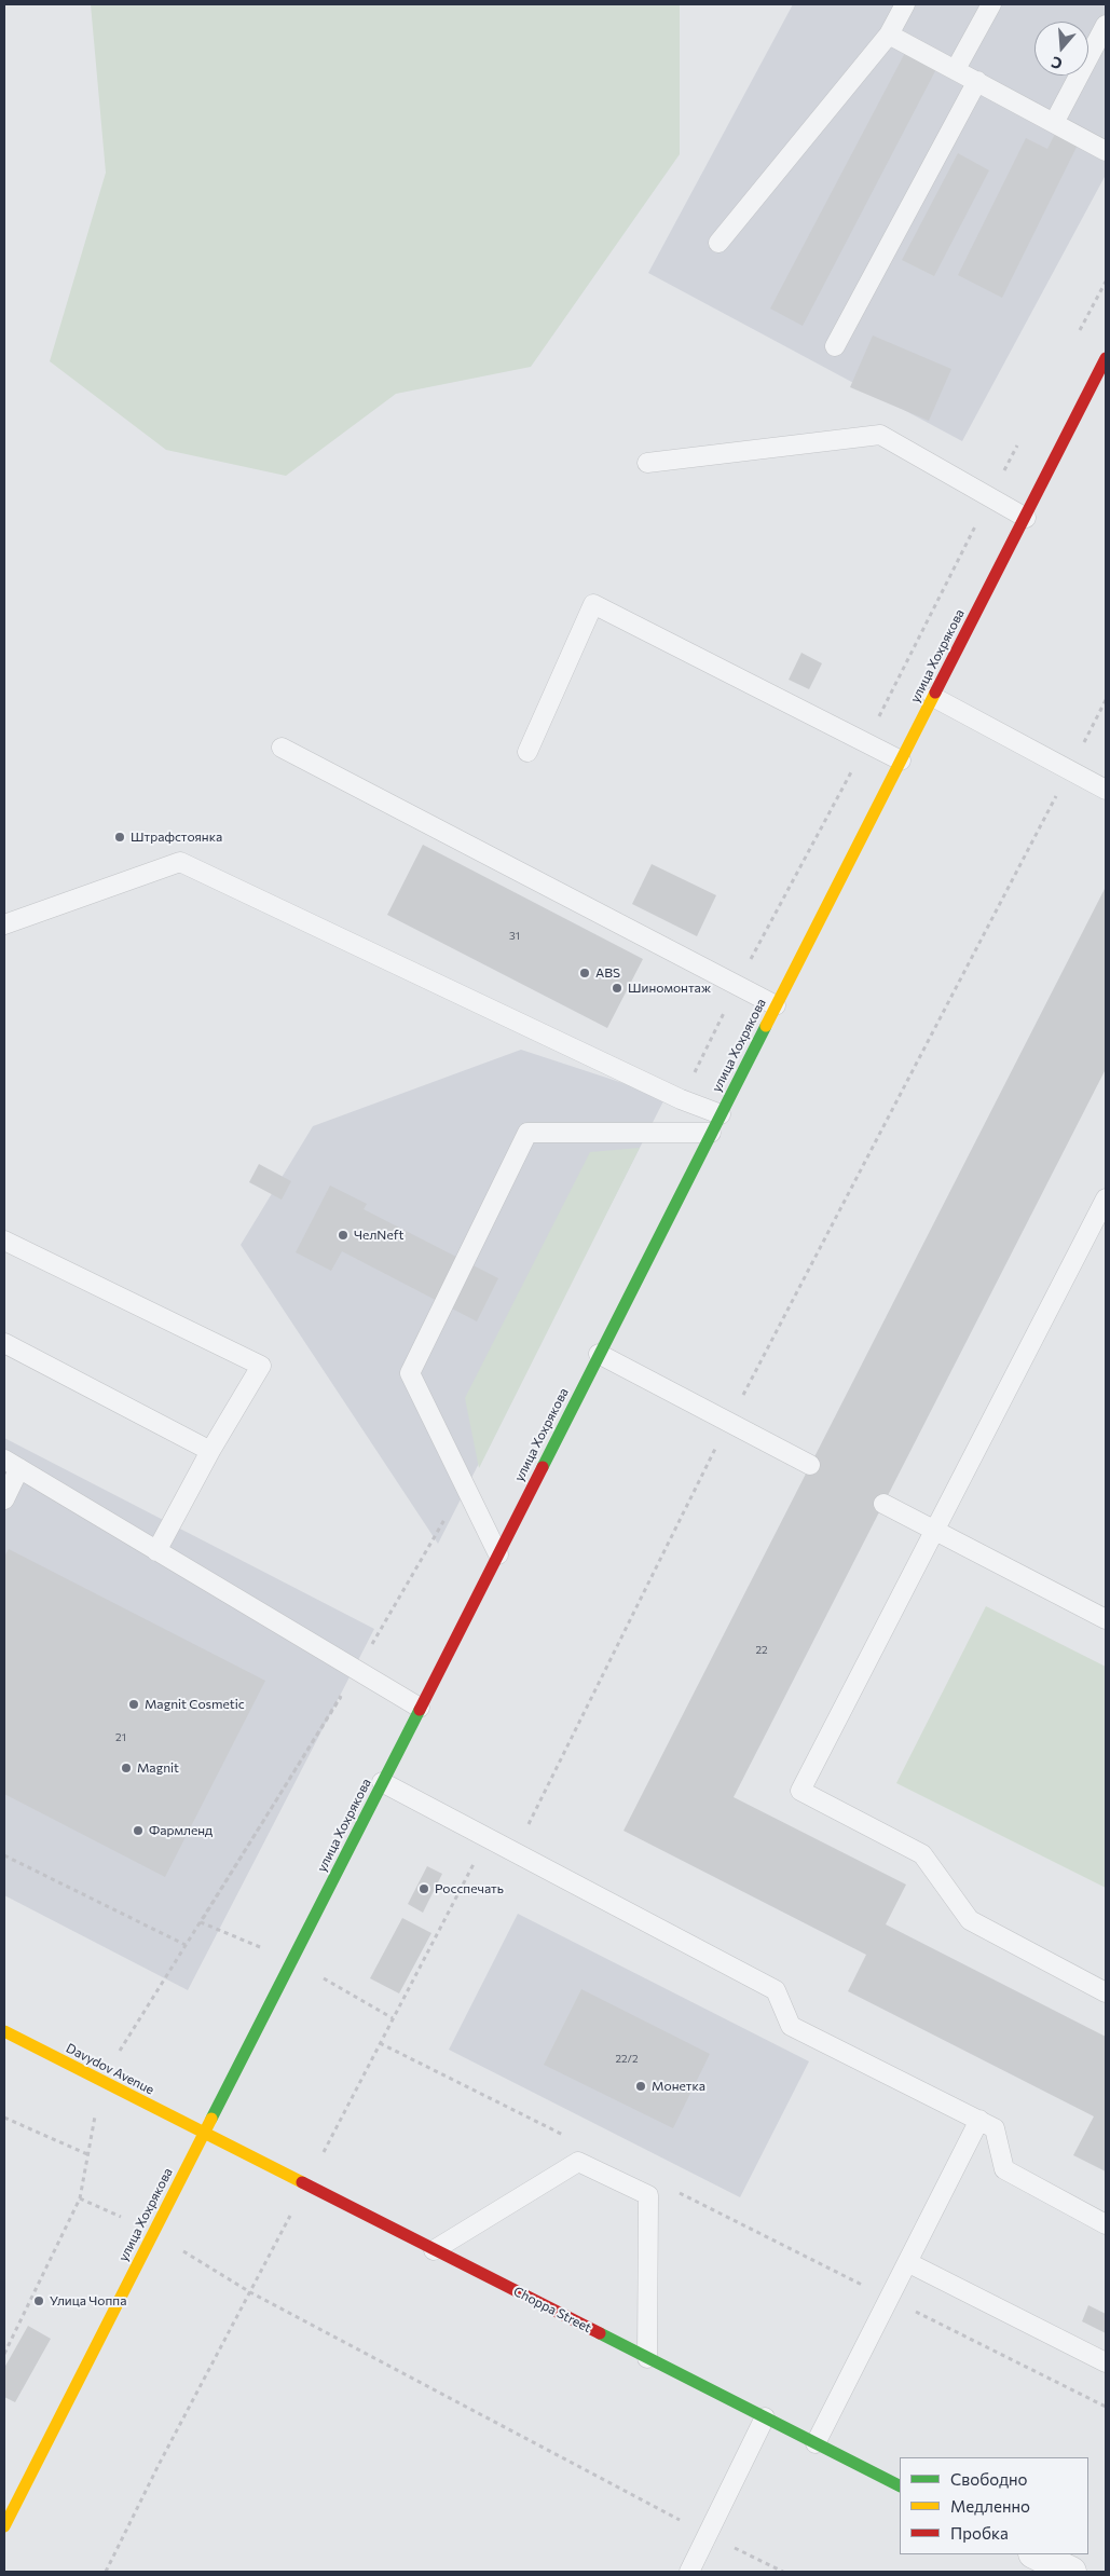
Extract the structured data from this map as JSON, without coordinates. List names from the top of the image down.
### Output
{
  "streets": {
    "main road": ["улица Хохрякова", "Davydov Avenue", "Choppa Street"]
  },
  "crossings": [
    ["улица Хохрякова", "Davydov Avenue"],
    ["улица Хохрякова", "Choppa Street"],
    ["Davydov Avenue", "Choppa Street"]
  ],
  "places": [
    "Штрафстоянка",
    "ABS",
    "Шиномонтаж",
    "ЧелNeft",
    "Magnit Cosmetic",
    "Magnit",
    "Фармленд",
    "Росспечать",
    "Монетка",
    "Улица Чоппа"
  ],
  "house_numbers": [
    "31",
    "22",
    "21",
    "22/2"
  ],
  "legend": ["Свободно", "Медленно", "Пробка"],
  "north": "bottom"
}
